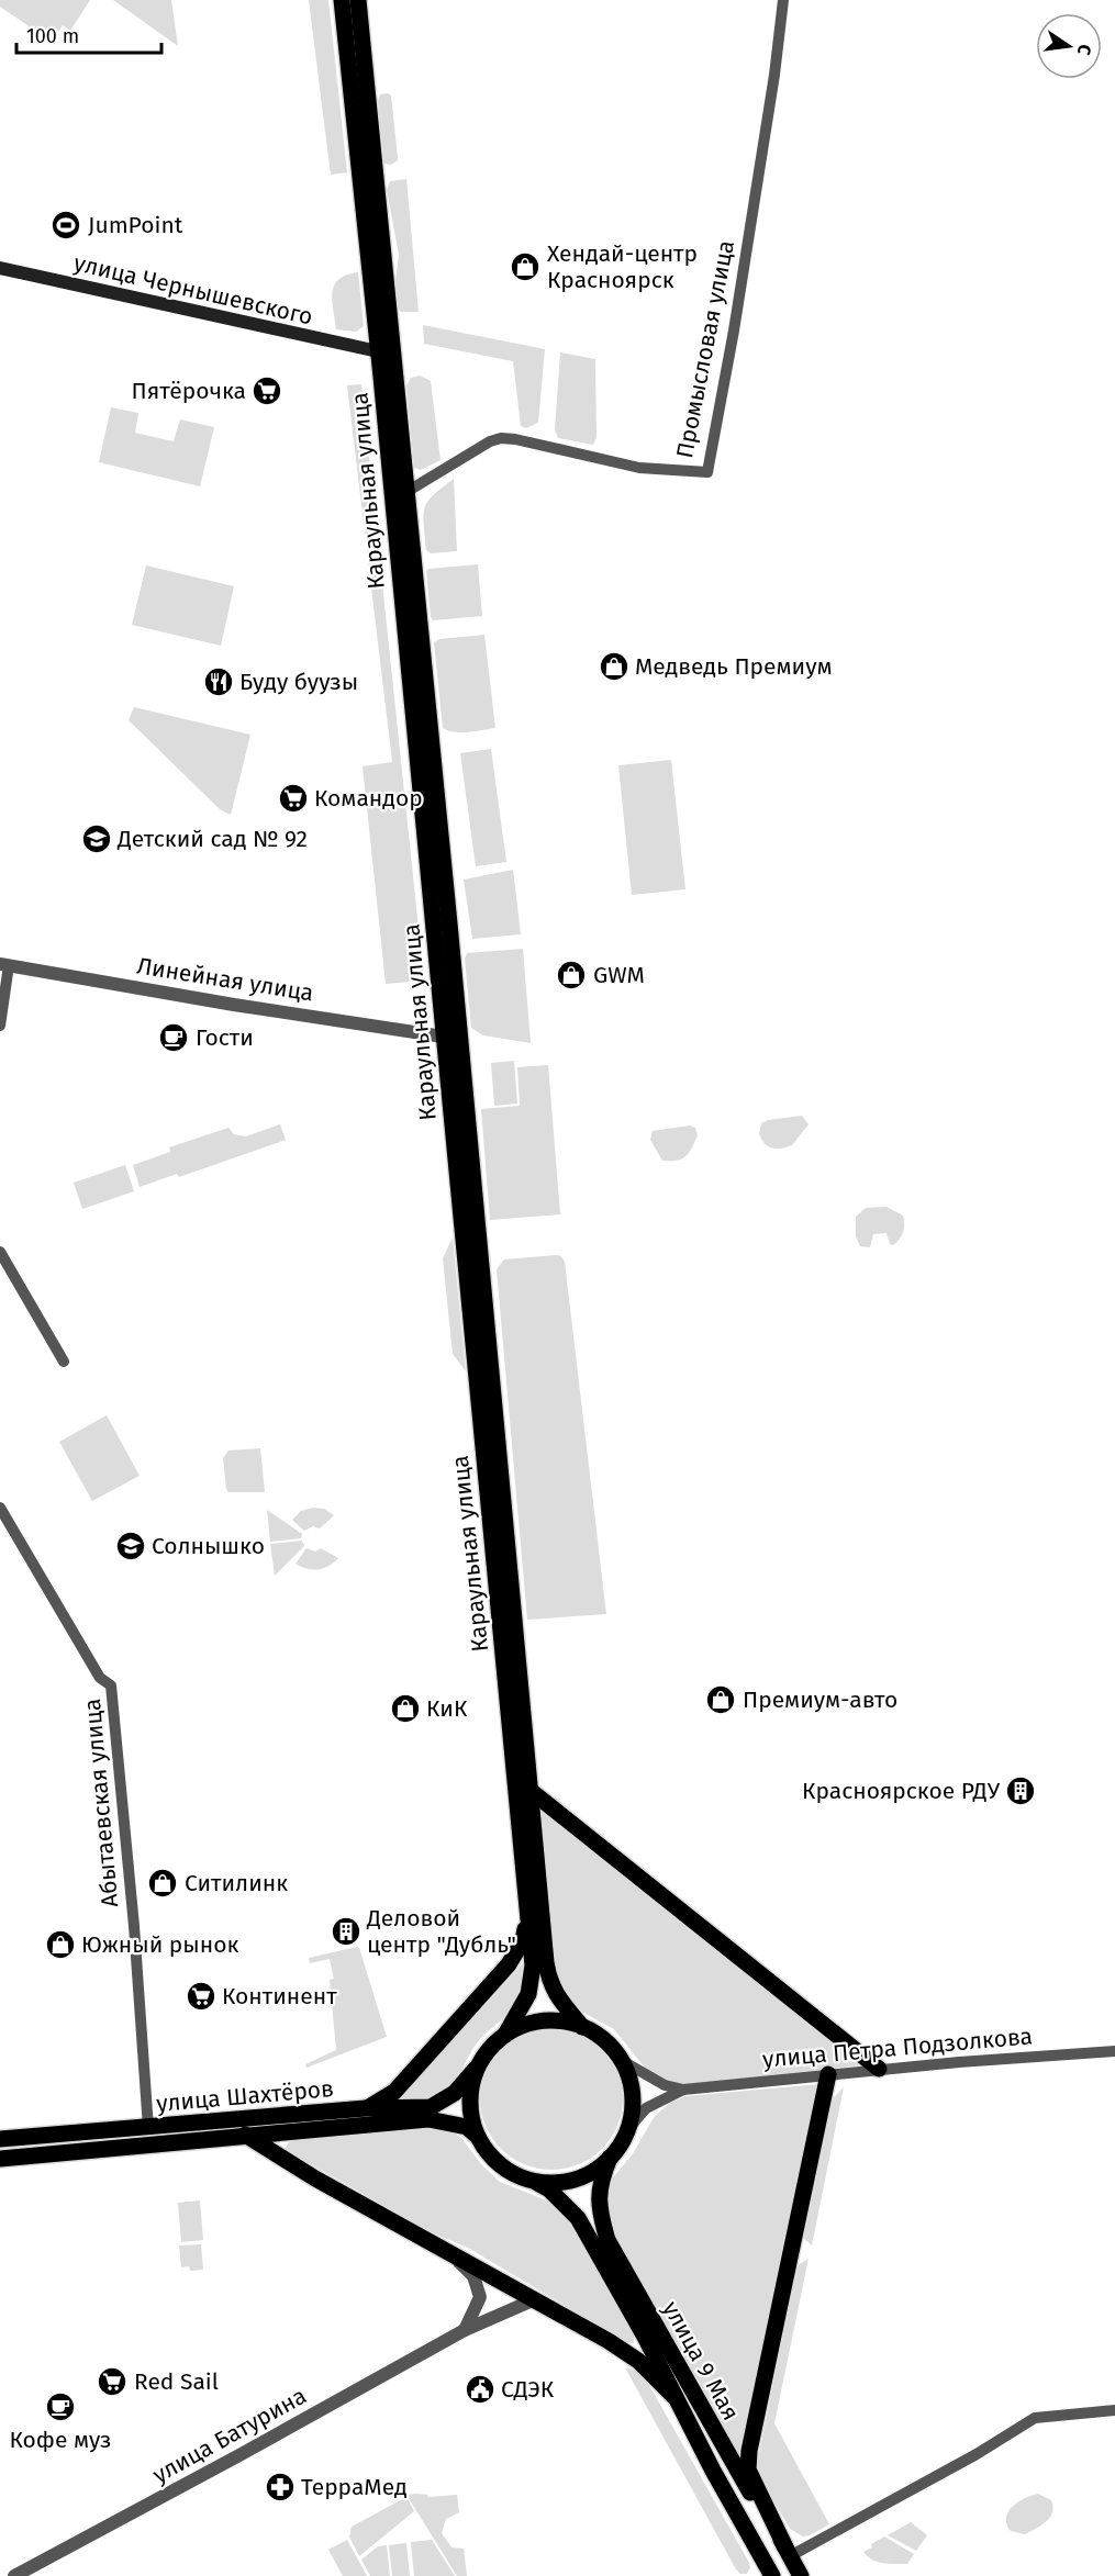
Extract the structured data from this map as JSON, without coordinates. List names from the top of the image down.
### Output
{
  "streets": {
    "main road": [
      "улица Чернышевского",
      "Караульная улица",
      "улица Шахтёров",
      "улица 9 Мая"
    ],
    "street": [
      "Промысловая улица",
      "Линейная улица",
      "Абытаевская улица",
      "улица Петра Подзолкова",
      "улица Батурина"
    ]
  },
  "crossings": [
    ["улица Чернышевского", "Караульная улица"],
    ["Промысловая улица", "Караульная улица"],
    ["Караульная улица", "Линейная улица"],
    ["Караульная улица", "улица Петра Подзолкова"],
    ["Караульная улица", "улица Шахтёров"],
    ["Караульная улица", "улица 9 Мая"],
    ["Абытаевская улица", "улица Шахтёров"],
    ["улица Петра Подзолкова", "улица Шахтёров"],
    ["улица Петра Подзолкова", "улица 9 Мая"],
    ["улица Шахтёров", "улица 9 Мая"]
  ],
  "places": {
    "sports": ["JumPoint"],
    "shop": [
      "Хендай-центр Красноярск",
      "Медведь Премиум",
      "GWM",
      "Премиум-авто",
      "КиК",
      "Ситилинк",
      "Южный рынок"
    ],
    "supermarket": [
      "Пятёрочка",
      "Командор",
      "Континент",
      "Red Sail"
    ],
    "restaurant": ["Буду буузы"],
    "school or university": ["Детский сад № 92", "Солнышко"],
    "cafe": ["Гости", "Кофе муз"],
    "building": ["Красноярское РДУ", "Деловой центр \"Дубль\""],
    "public building": ["СДЭК"],
    "pharmacy": ["ТерраМед"]
  },
  "scale_bar": "100 m",
  "north": "right"
}
